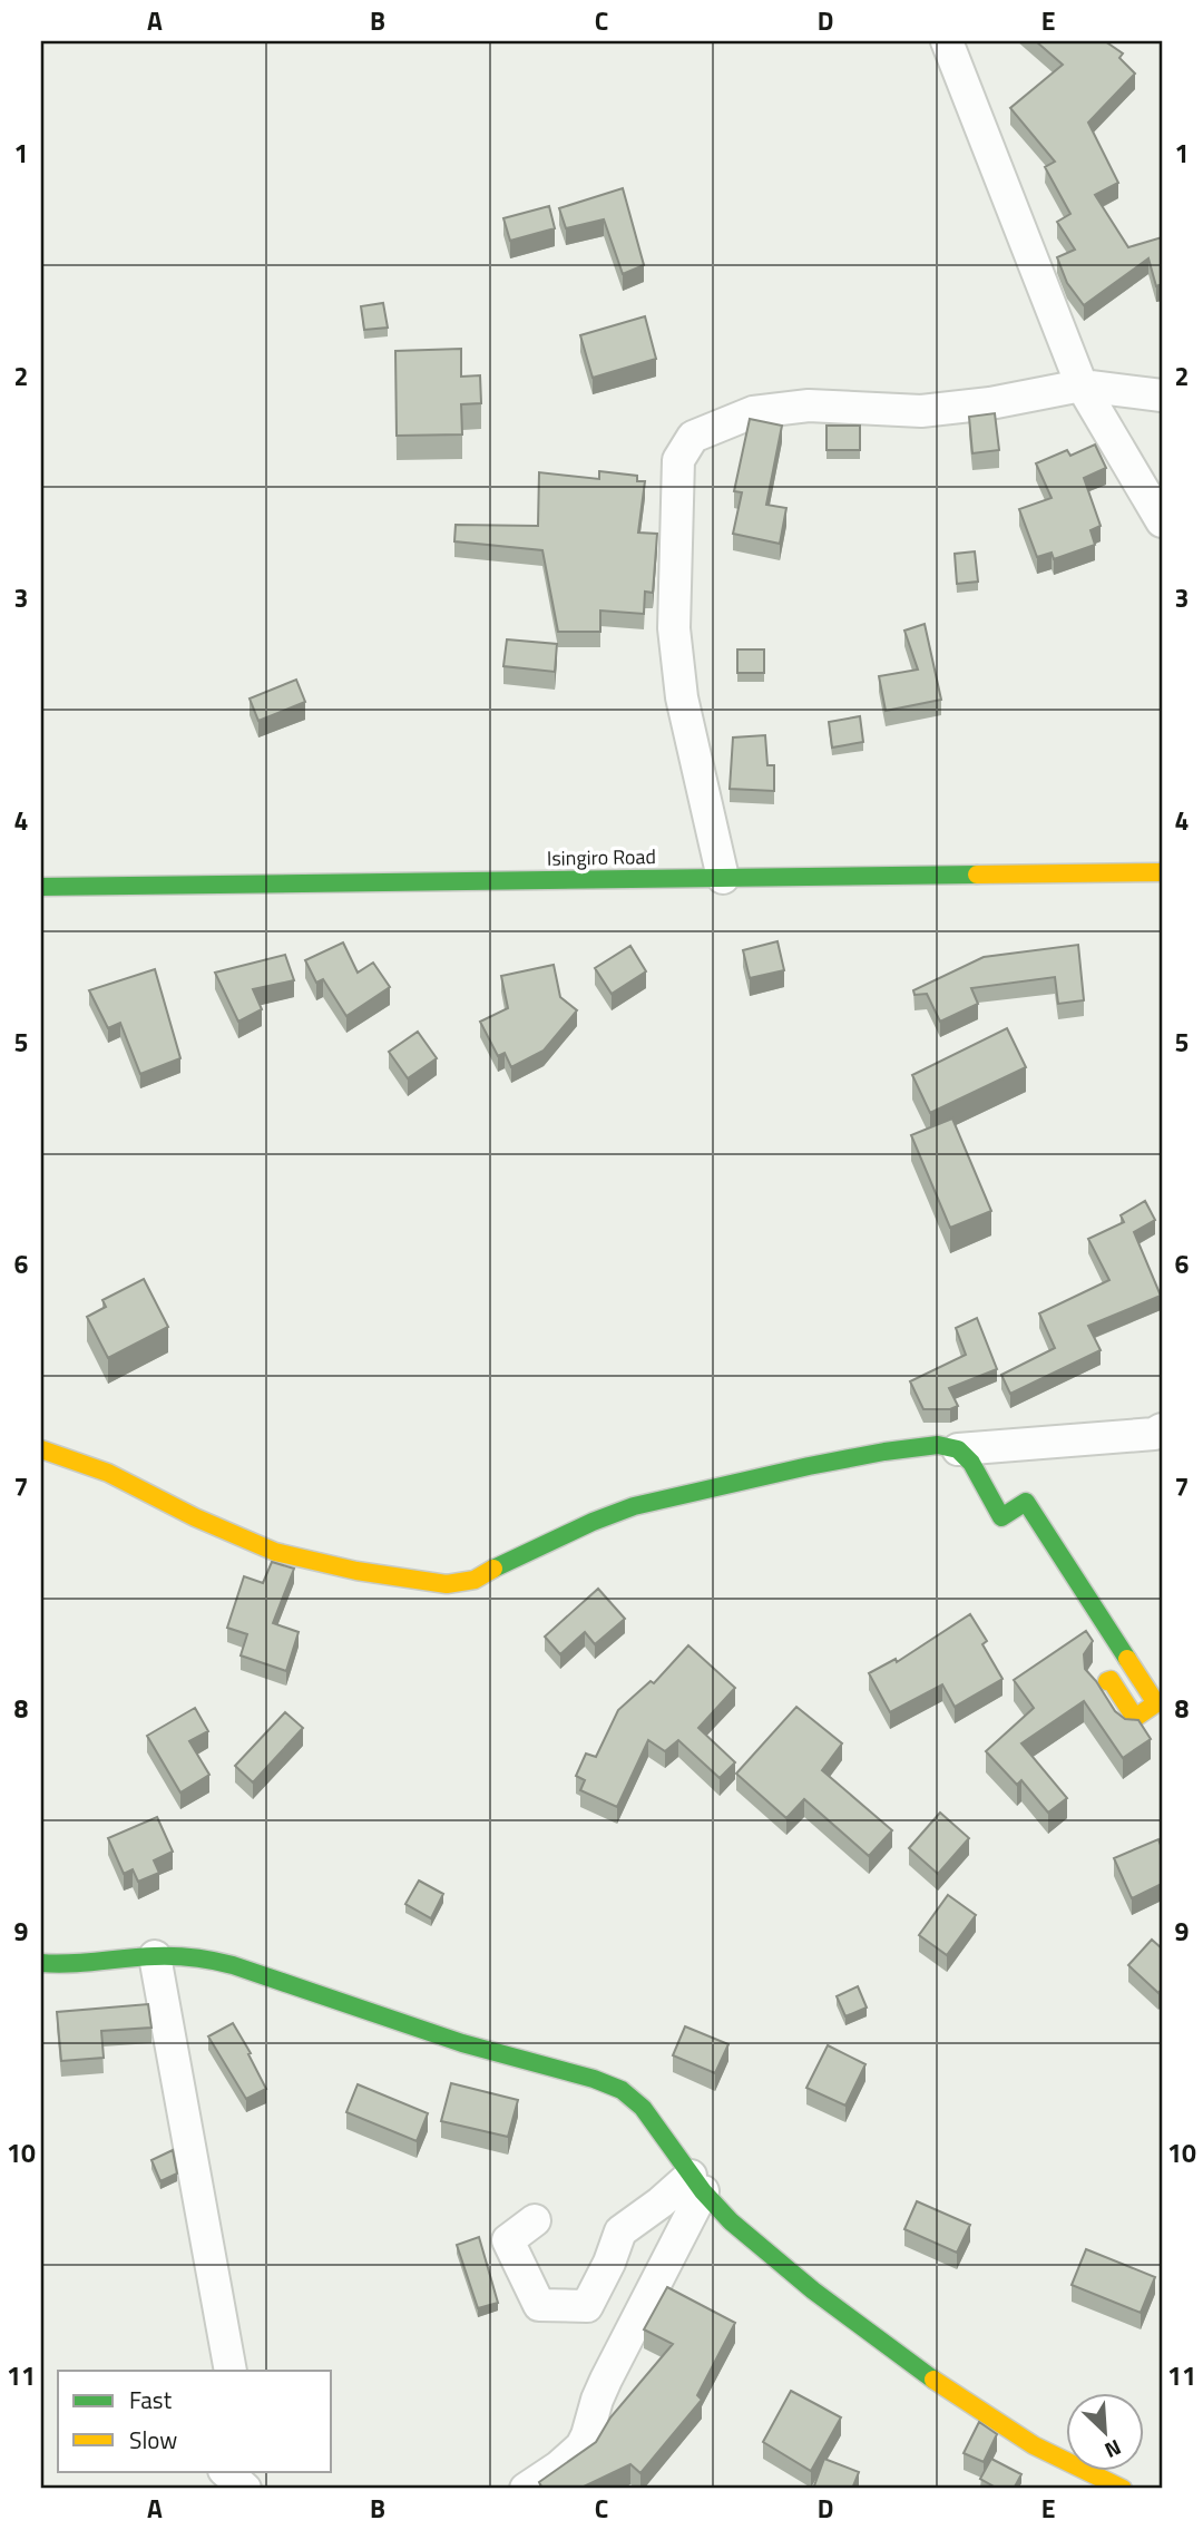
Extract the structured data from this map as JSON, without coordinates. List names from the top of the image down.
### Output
{
  "streets": {
    "street": ["Isingiro Road"]
  },
  "legend": ["Fast", "Slow"],
  "north": "bottom right",
  "grid": {
    "columns": [
      "A",
      "B",
      "C",
      "D",
      "E"
    ],
    "rows": [
      "1",
      "2",
      "3",
      "4",
      "5",
      "6",
      "7",
      "8",
      "9",
      "10",
      "11"
    ]
  }
}
